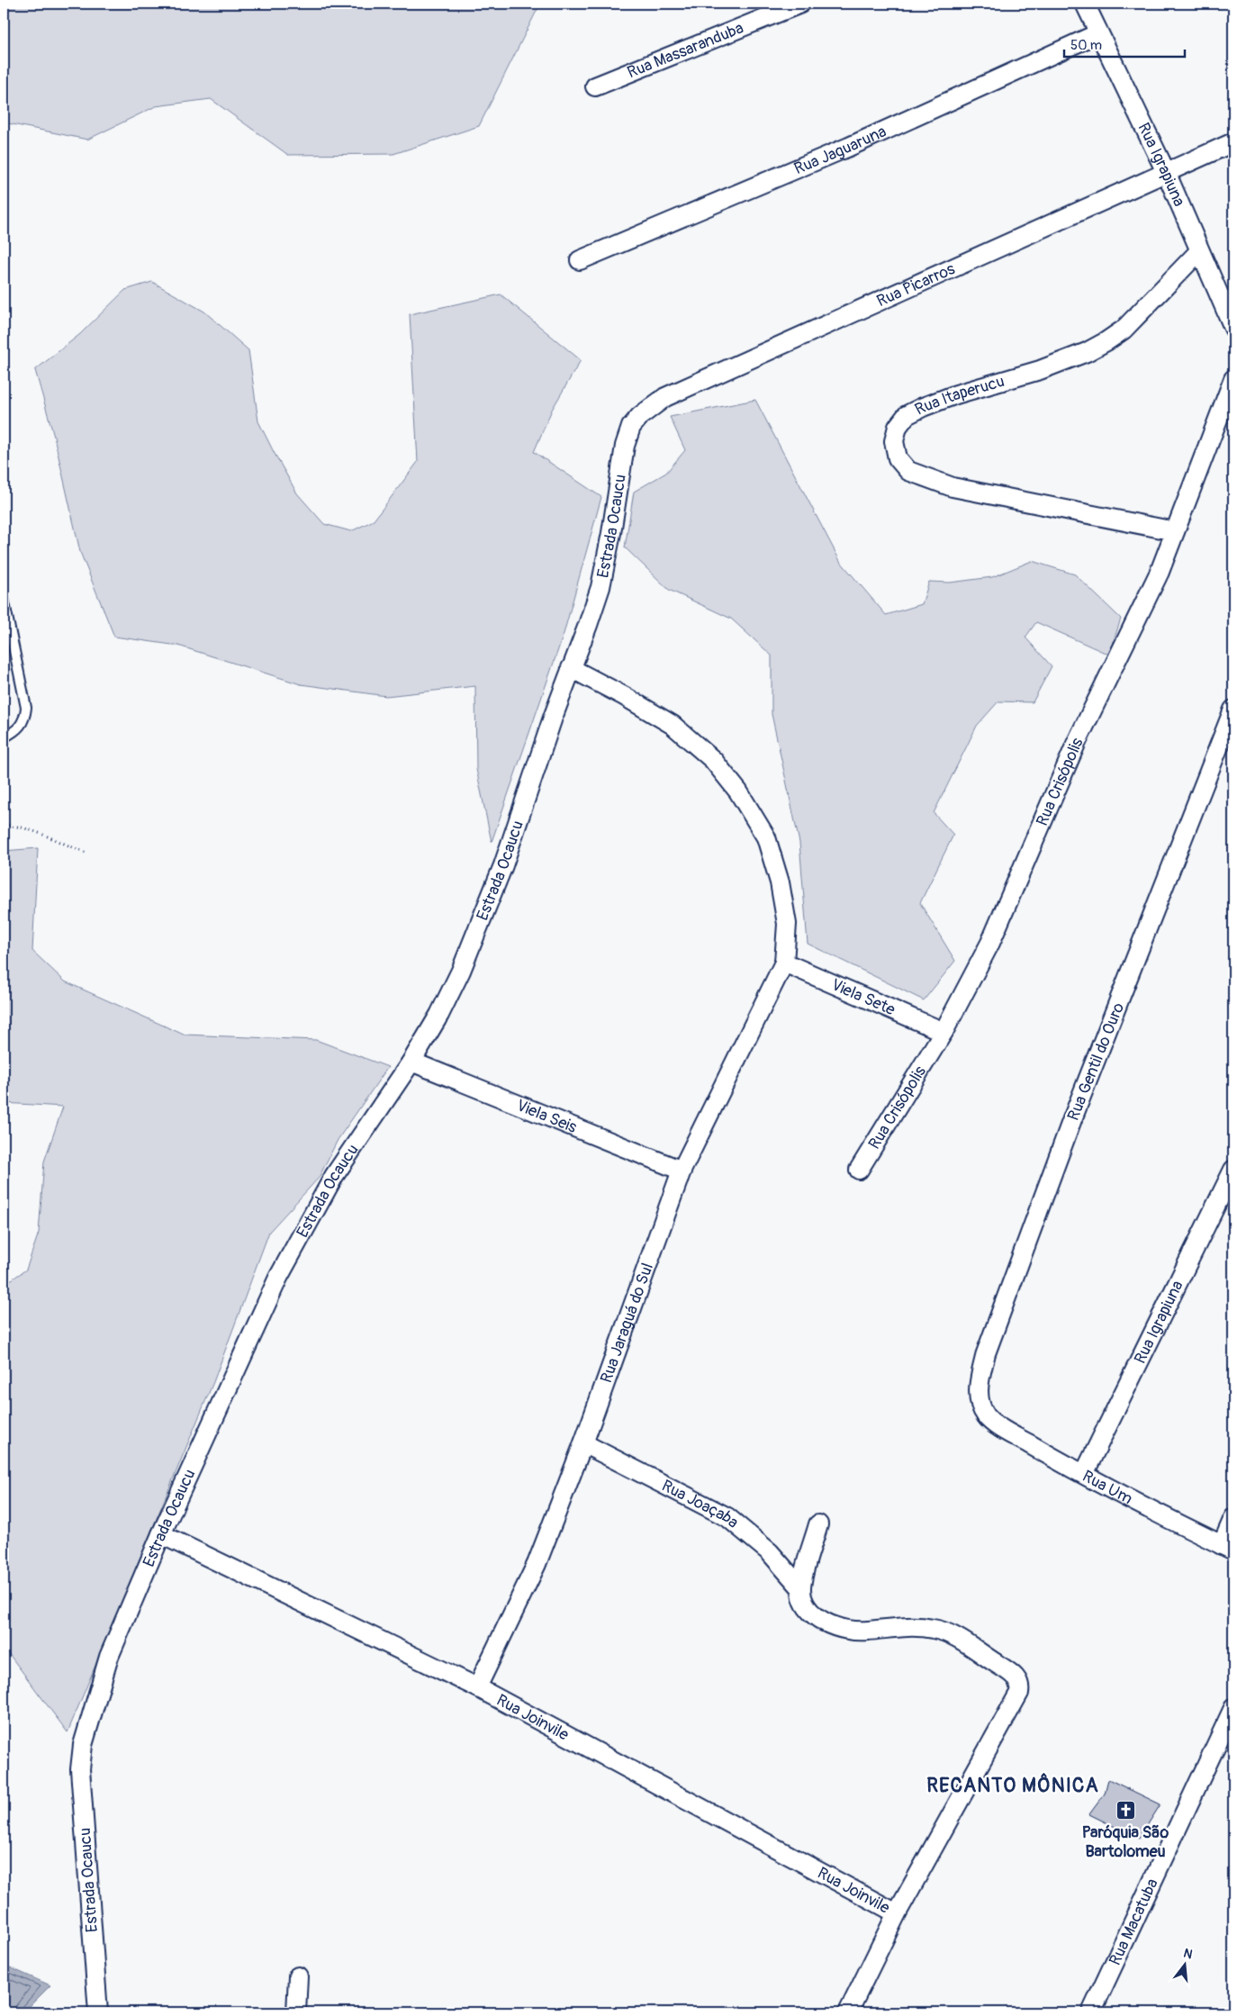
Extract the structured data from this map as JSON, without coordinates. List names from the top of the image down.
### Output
{
  "streets": {
    "street": [
      "Rua Massaranduba",
      "Rua Jaguaruna",
      "Rua Igrapiuna",
      "Rua Picarros",
      "Rua Itaperucu",
      "Estrada Ocaucu",
      "Rua Crisópolis",
      "Viela Sete",
      "Rua Gentil do Ouro",
      "Viela Seis",
      "Rua Jaraguá do Sul",
      "Rua Um",
      "Rua Joaçaba",
      "Rua Joinvile",
      "Rua Macatuba"
    ]
  },
  "crossings": [
    ["Rua Jaguaruna", "Rua Igrapiuna"],
    ["Rua Igrapiuna", "Rua Picarros"],
    ["Rua Igrapiuna", "Rua Itaperucu"],
    ["Rua Igrapiuna", "Rua Um"],
    ["Rua Picarros", "Estrada Ocaucu"],
    ["Rua Itaperucu", "Rua Crisópolis"],
    ["Estrada Ocaucu", "Viela Seis"],
    ["Estrada Ocaucu", "Rua Joinvile"],
    ["Rua Crisópolis", "Viela Sete"],
    ["Viela Sete", "Rua Jaraguá do Sul"],
    ["Rua Gentil do Ouro", "Rua Um"],
    ["Viela Seis", "Rua Jaraguá do Sul"],
    ["Rua Jaraguá do Sul", "Rua Joaçaba"],
    ["Rua Jaraguá do Sul", "Rua Joinvile"],
    ["Rua Joaçaba", "Rua Joinvile"]
  ],
  "districts": ["RECANTO MÔNICA"],
  "places": {
    "church": ["Paróquia São Bartolomeu"]
  },
  "scale_bar": "50 m",
  "north": "top"
}
